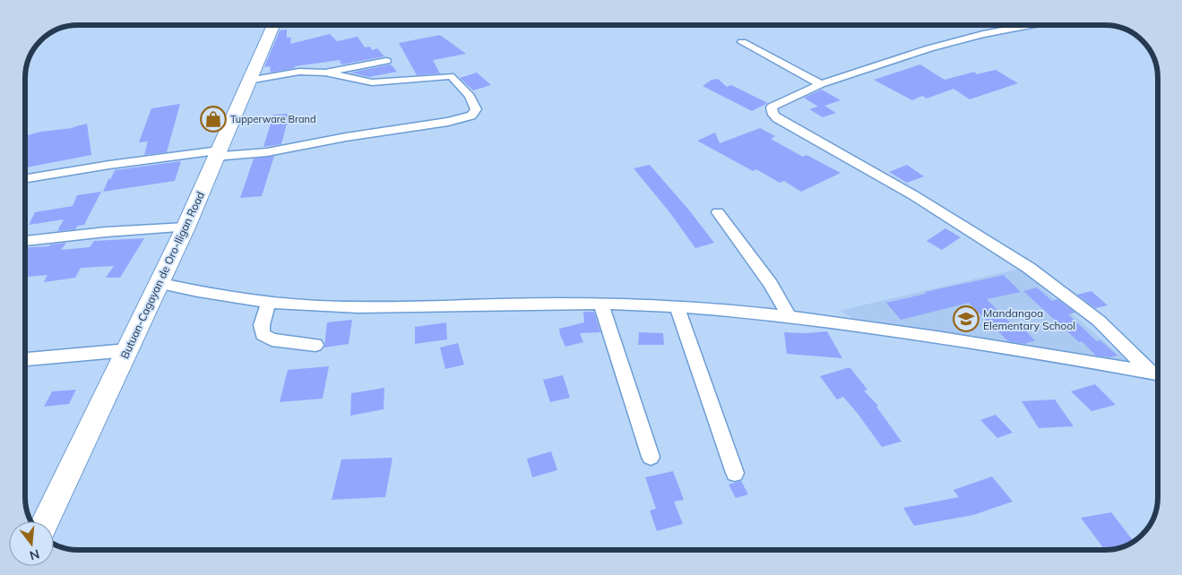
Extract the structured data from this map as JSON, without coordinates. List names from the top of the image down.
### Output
{
  "streets": {
    "highway": ["Butuan-Cagayan de Oro-Iligan Road"]
  },
  "places": {
    "shop": ["Tupperware Brand"],
    "school or university": ["Mandangoa Elementary School"]
  },
  "north": "bottom"
}
